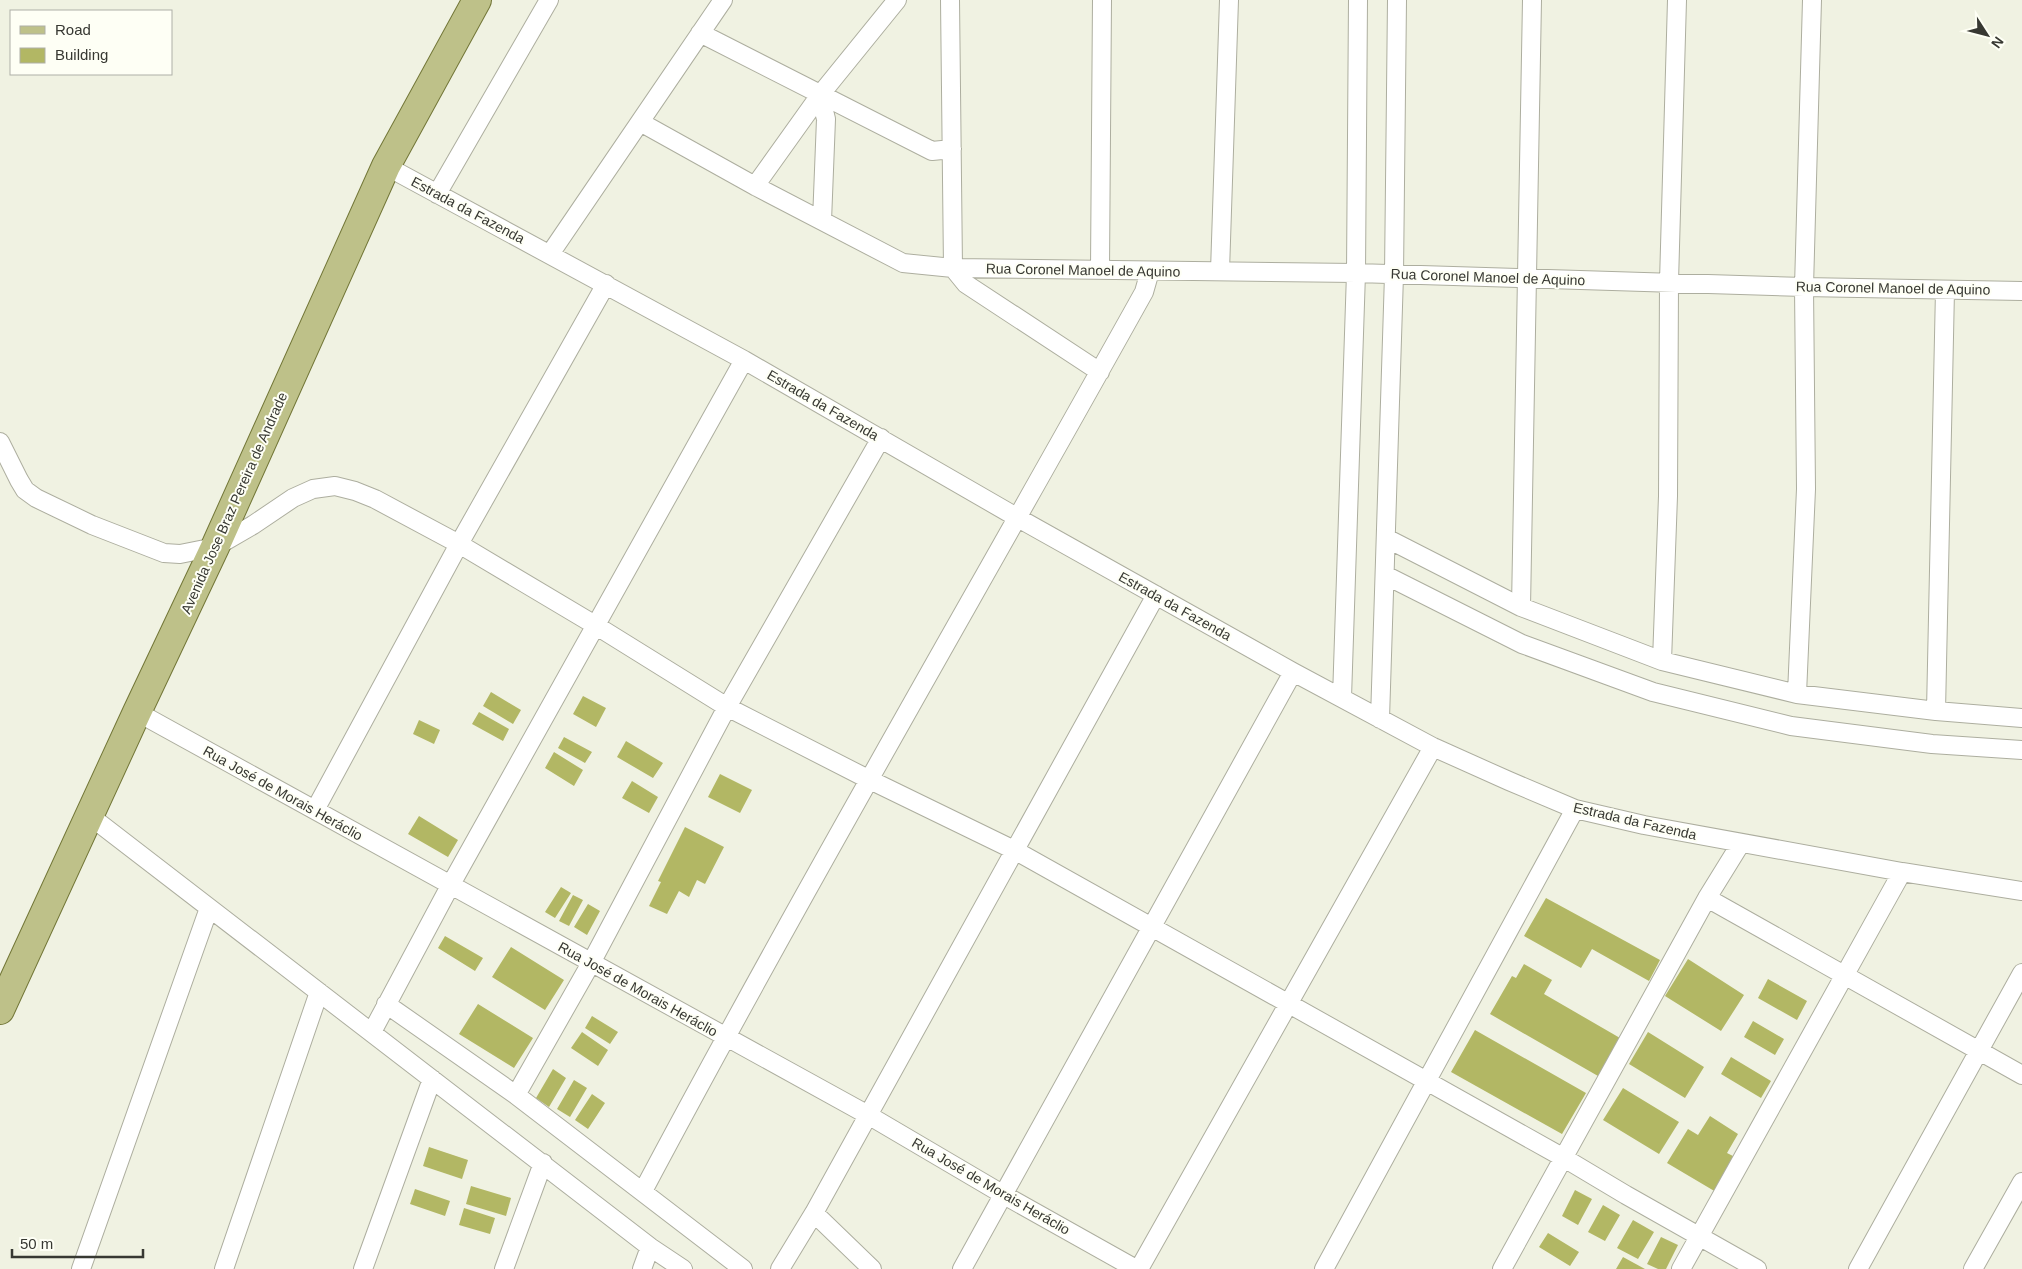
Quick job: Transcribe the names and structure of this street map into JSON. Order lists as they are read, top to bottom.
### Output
{
  "streets": {
    "main road": ["Avenida Jose Braz Pereira de Andrade"],
    "street": ["Estrada da Fazenda", "Rua Coronel Manoel de Aquino", "Rua José de Morais Heráclio"]
  },
  "crossings": [
    ["Estrada da Fazenda", "Avenida Jose Braz Pereira de Andrade"],
    ["Avenida Jose Braz Pereira de Andrade", "Rua José de Morais Heráclio"]
  ],
  "legend": ["Road", "Building"],
  "scale_bar": "50 m",
  "north": "bottom right"
}
